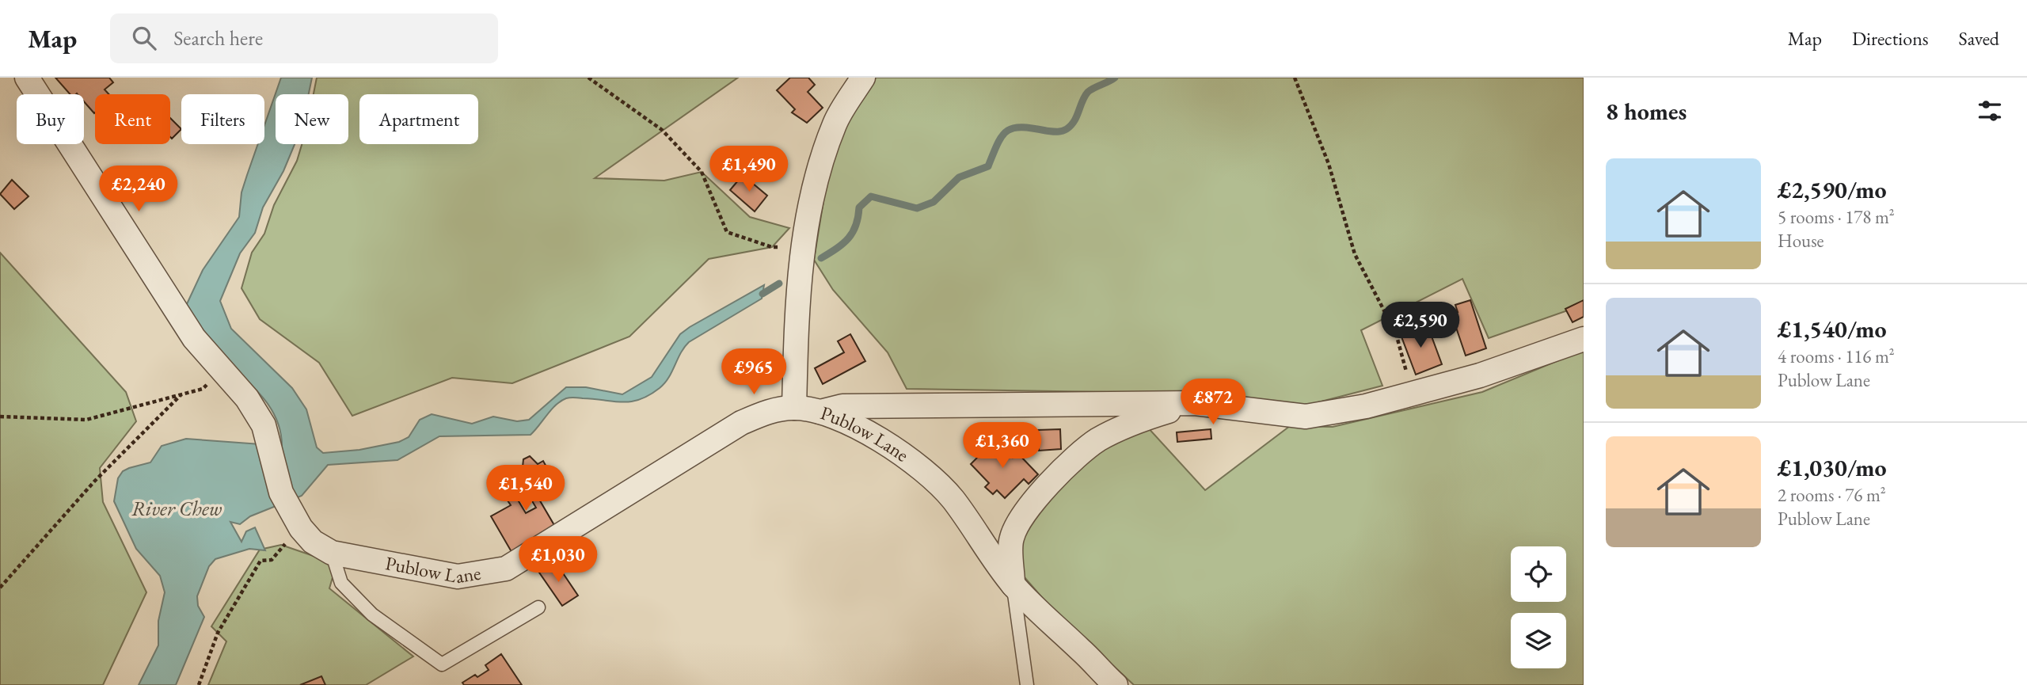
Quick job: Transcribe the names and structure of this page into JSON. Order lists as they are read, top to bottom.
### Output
{
  "streets": {
    "street": ["Publow Lane"]
  },
  "water": ["River Chew"],
  "page": {
    "header": "Map",
    "search": "Search here",
    "nav": ["Map", "Directions", "Saved"],
    "heading": "8 homes",
    "chip": [
      "Buy",
      "Rent",
      "Filters",
      "New",
      "Apartment"
    ],
    "list": [
      {
        "name": "£2,590/mo",
        "note": "5 rooms · 178 m² · House"
      },
      {
        "name": "£1,540/mo",
        "note": "4 rooms · 116 m² · Publow Lane"
      },
      {
        "name": "£1,030/mo",
        "note": "2 rooms · 76 m² · Publow Lane"
      }
    ],
    "price": [
      "£1,490",
      "£2,240",
      "£2,590",
      "£965",
      "£872",
      "£1,360",
      "£1,540",
      "£1,030"
    ]
  }
}
